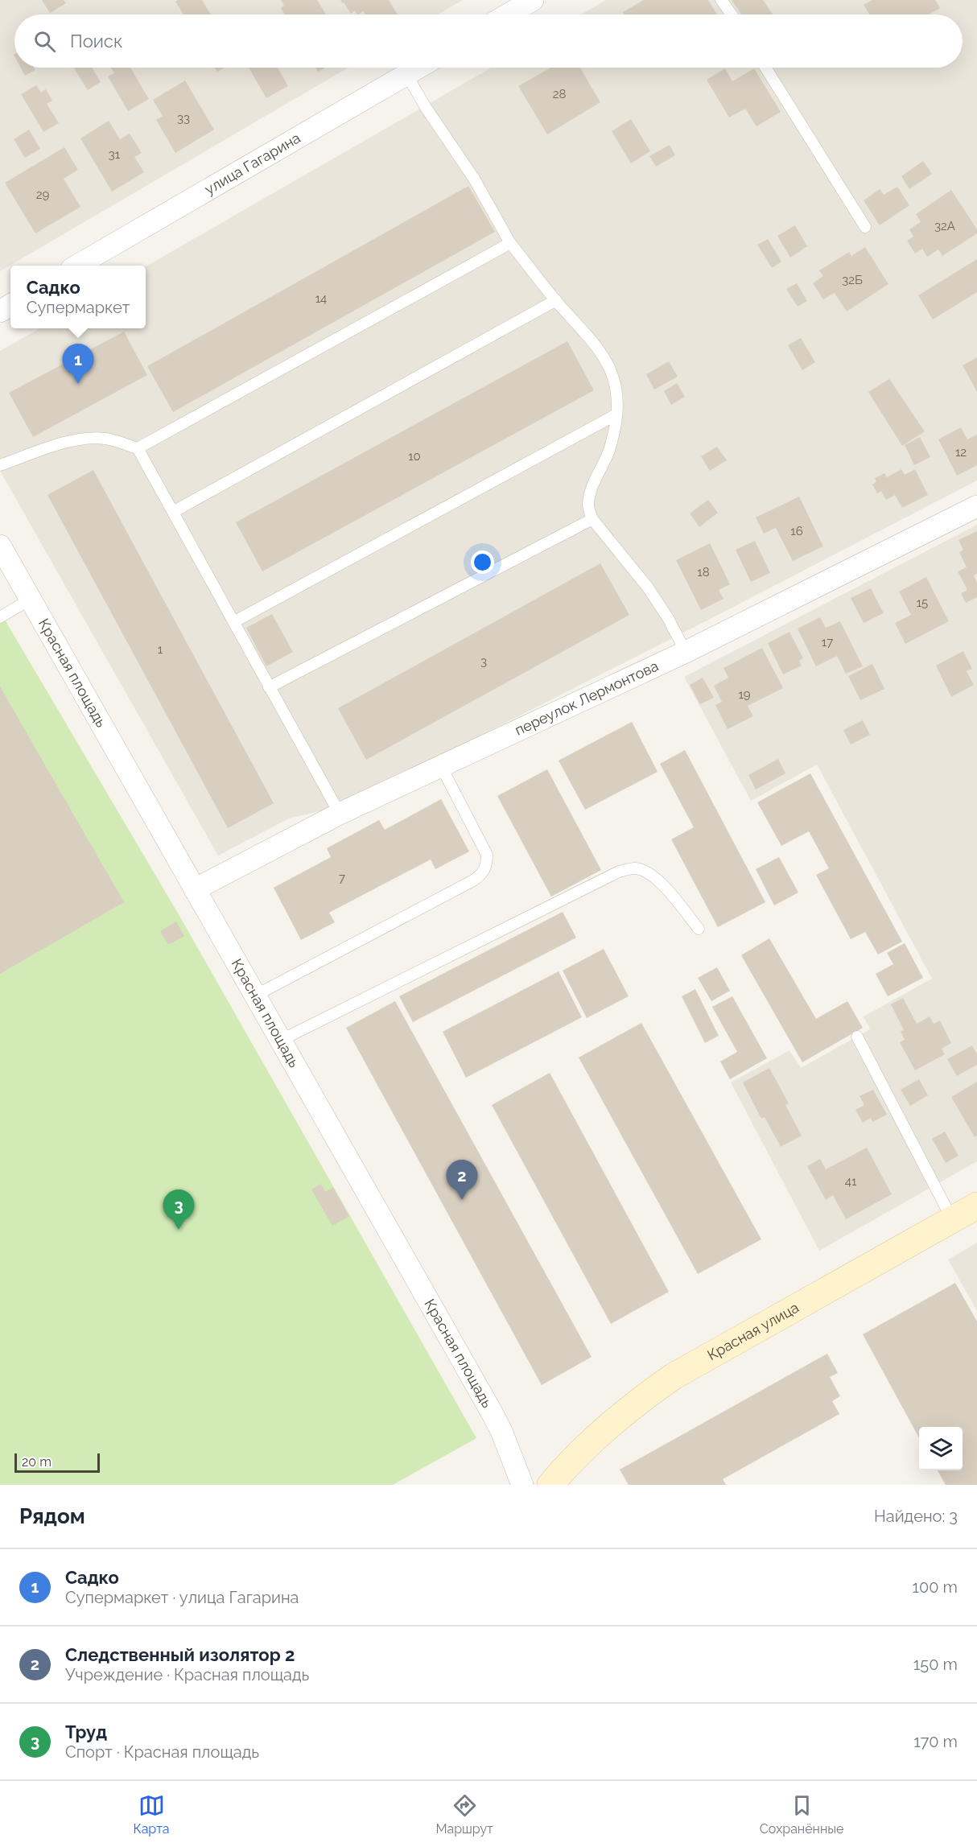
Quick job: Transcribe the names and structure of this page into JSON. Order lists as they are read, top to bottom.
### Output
{
  "streets": {
    "main road": ["Красная улица"],
    "street": ["улица Гагарина", "Красная площадь", "переулок Лермонтова"]
  },
  "crossings": [
    ["Красная площадь", "переулок Лермонтова"]
  ],
  "house_numbers": [
    "28",
    "33",
    "31",
    "29",
    "32А",
    "32Б",
    "14",
    "12",
    "10",
    "16",
    "18",
    "15",
    "17",
    "1",
    "3",
    "19",
    "7",
    "41"
  ],
  "scale_bar": "20 m",
  "page": {
    "search": "Поиск",
    "popup": ["Садко", "Супермаркет"],
    "pins": ["1", "2", "3"],
    "scale": "20 m",
    "heading": ["Рядом", "Найдено: 3"],
    "list": [
      {
        "mark": "1",
        "name": "Садко",
        "note": "Супермаркет · улица Гагарина",
        "value": "100 m"
      },
      {
        "mark": "2",
        "name": "Следственный изолятор 2",
        "note": "Учреждение · Красная площадь",
        "value": "150 m"
      },
      {
        "mark": "3",
        "name": "Труд",
        "note": "Спорт · Красная площадь",
        "value": "170 m"
      }
    ],
    "nav": ["Карта", "Маршрут", "Сохранённые"]
  }
}
